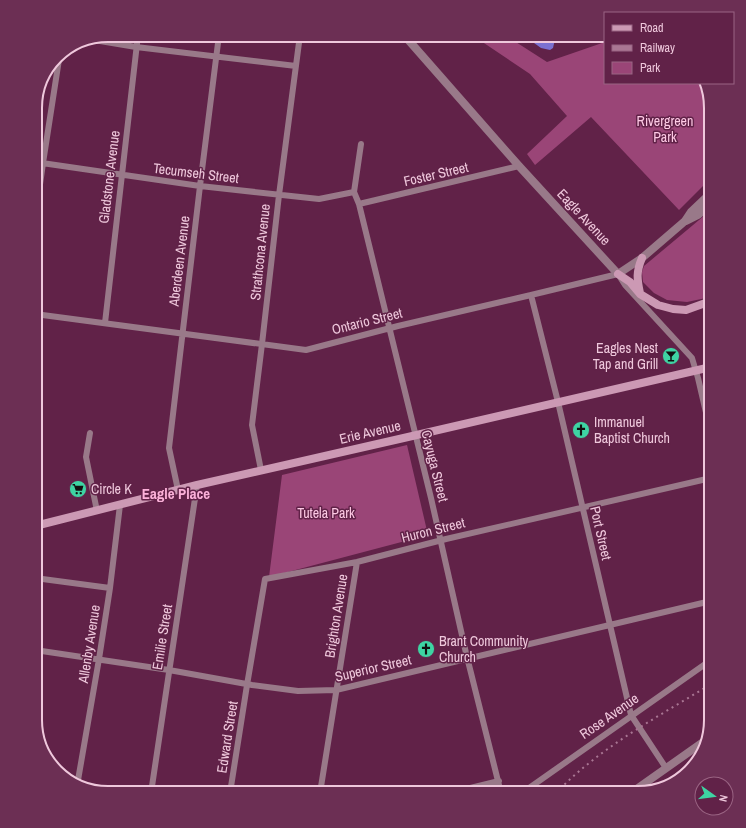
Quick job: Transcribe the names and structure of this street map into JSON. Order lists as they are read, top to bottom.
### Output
{
  "streets": {
    "main road": ["Erie Avenue"],
    "street": [
      "Tecumseh Street",
      "Foster Street",
      "Gladstone Avenue",
      "Eagle Avenue",
      "Strathcona Avenue",
      "Aberdeen Avenue",
      "Ontario Street",
      "Cayuga Street",
      "Huron Street",
      "Port Street",
      "Brighton Avenue",
      "Emilie Street",
      "Allenby Avenue",
      "Superior Street",
      "Rose Avenue",
      "Edward Street"
    ]
  },
  "crossings": [
    ["Tecumseh Street", "Gladstone Avenue"],
    ["Tecumseh Street", "Strathcona Avenue"],
    ["Tecumseh Street", "Aberdeen Avenue"],
    ["Tecumseh Street", "Cayuga Street"],
    ["Foster Street", "Eagle Avenue"],
    ["Foster Street", "Cayuga Street"],
    ["Gladstone Avenue", "Ontario Street"],
    ["Eagle Avenue", "Ontario Street"],
    ["Eagle Avenue", "Erie Avenue"],
    ["Strathcona Avenue", "Ontario Street"],
    ["Strathcona Avenue", "Erie Avenue"],
    ["Aberdeen Avenue", "Ontario Street"],
    ["Aberdeen Avenue", "Erie Avenue"],
    ["Ontario Street", "Cayuga Street"],
    ["Ontario Street", "Port Street"],
    ["Erie Avenue", "Cayuga Street"],
    ["Erie Avenue", "Port Street"],
    ["Erie Avenue", "Emilie Street"],
    ["Erie Avenue", "Allenby Avenue"],
    ["Cayuga Street", "Huron Street"],
    ["Cayuga Street", "Superior Street"],
    ["Huron Street", "Port Street"],
    ["Huron Street", "Brighton Avenue"],
    ["Huron Street", "Superior Street"],
    ["Huron Street", "Edward Street"],
    ["Port Street", "Superior Street"],
    ["Port Street", "Rose Avenue"],
    ["Brighton Avenue", "Superior Street"],
    ["Emilie Street", "Superior Street"],
    ["Allenby Avenue", "Superior Street"],
    ["Superior Street", "Edward Street"]
  ],
  "districts": ["Eagle Place"],
  "parks": ["Rivergreen Park", "Tutela Park"],
  "places": {
    "bar": ["Eagles Nest Tap and Grill"],
    "church": ["Immanuel Baptist Church", "Brant Community Church"],
    "supermarket": ["Circle K"]
  },
  "legend": ["Road", "Railway", "Park"],
  "north": "right"
}
